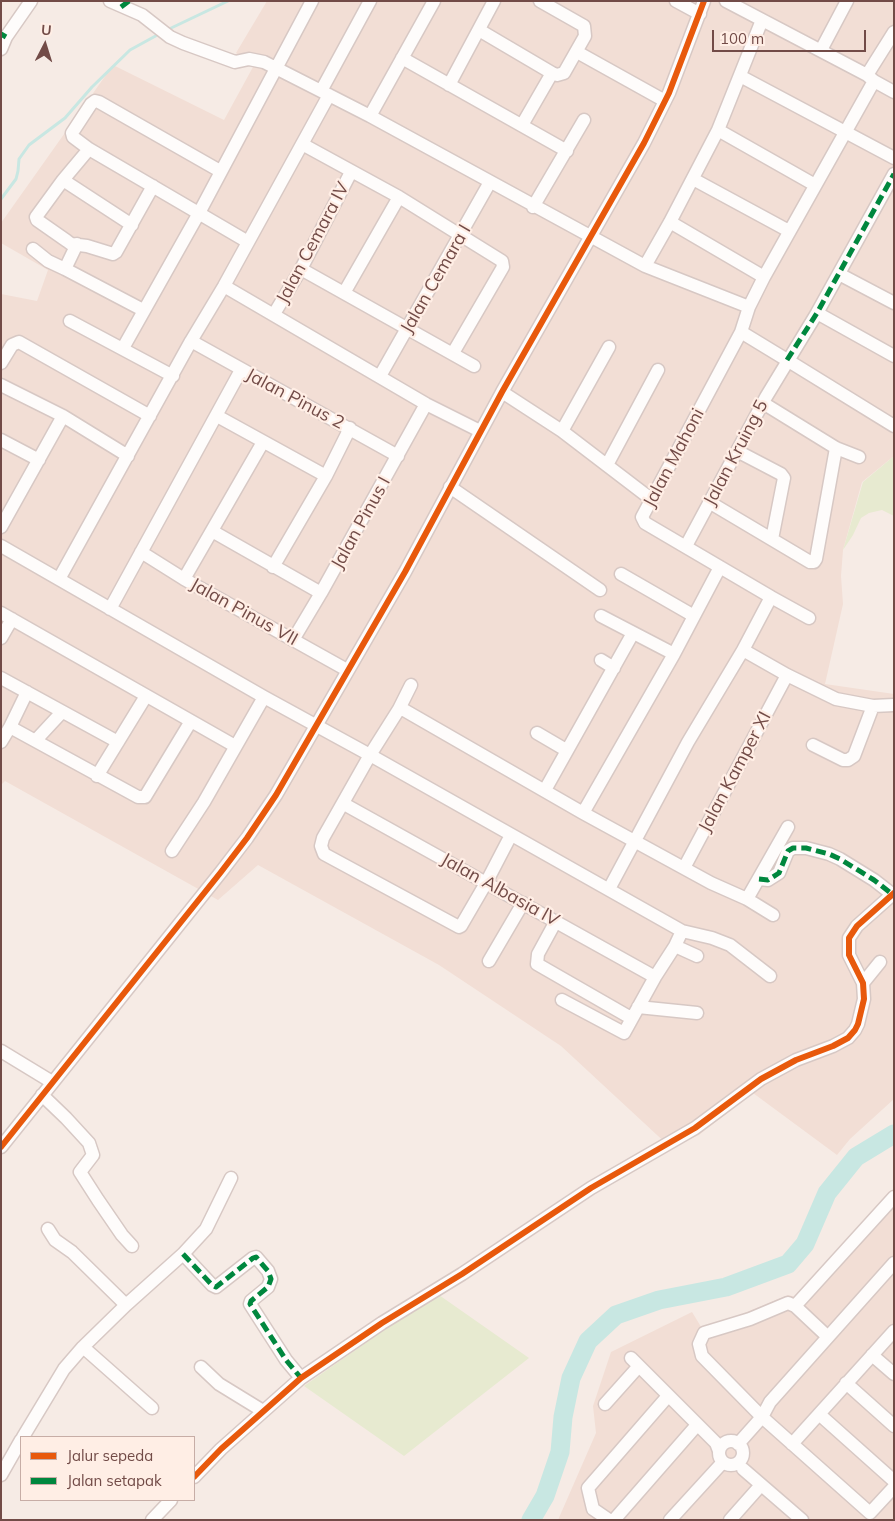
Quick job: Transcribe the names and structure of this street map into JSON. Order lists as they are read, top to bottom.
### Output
{
  "streets": {
    "street": [
      "Jalan Cemara IV",
      "Jalan Cemara I",
      "Jalan Pinus 2",
      "Jalan Kruing 5",
      "Jalan Mahoni",
      "Jalan Pinus I",
      "Jalan Pinus VII",
      "Jalan Kamper XI",
      "Jalan Albasia lV"
    ]
  },
  "crossings": [
    ["Jalan Pinus 2", "Jalan Pinus I"],
    ["Jalan Kruing 5", "Jalan Mahoni"],
    ["Jalan Pinus I", "Jalan Pinus VII"]
  ],
  "legend": ["Jalur sepeda", "Jalan setapak"],
  "scale_bar": "100 m",
  "north": "top"
}
